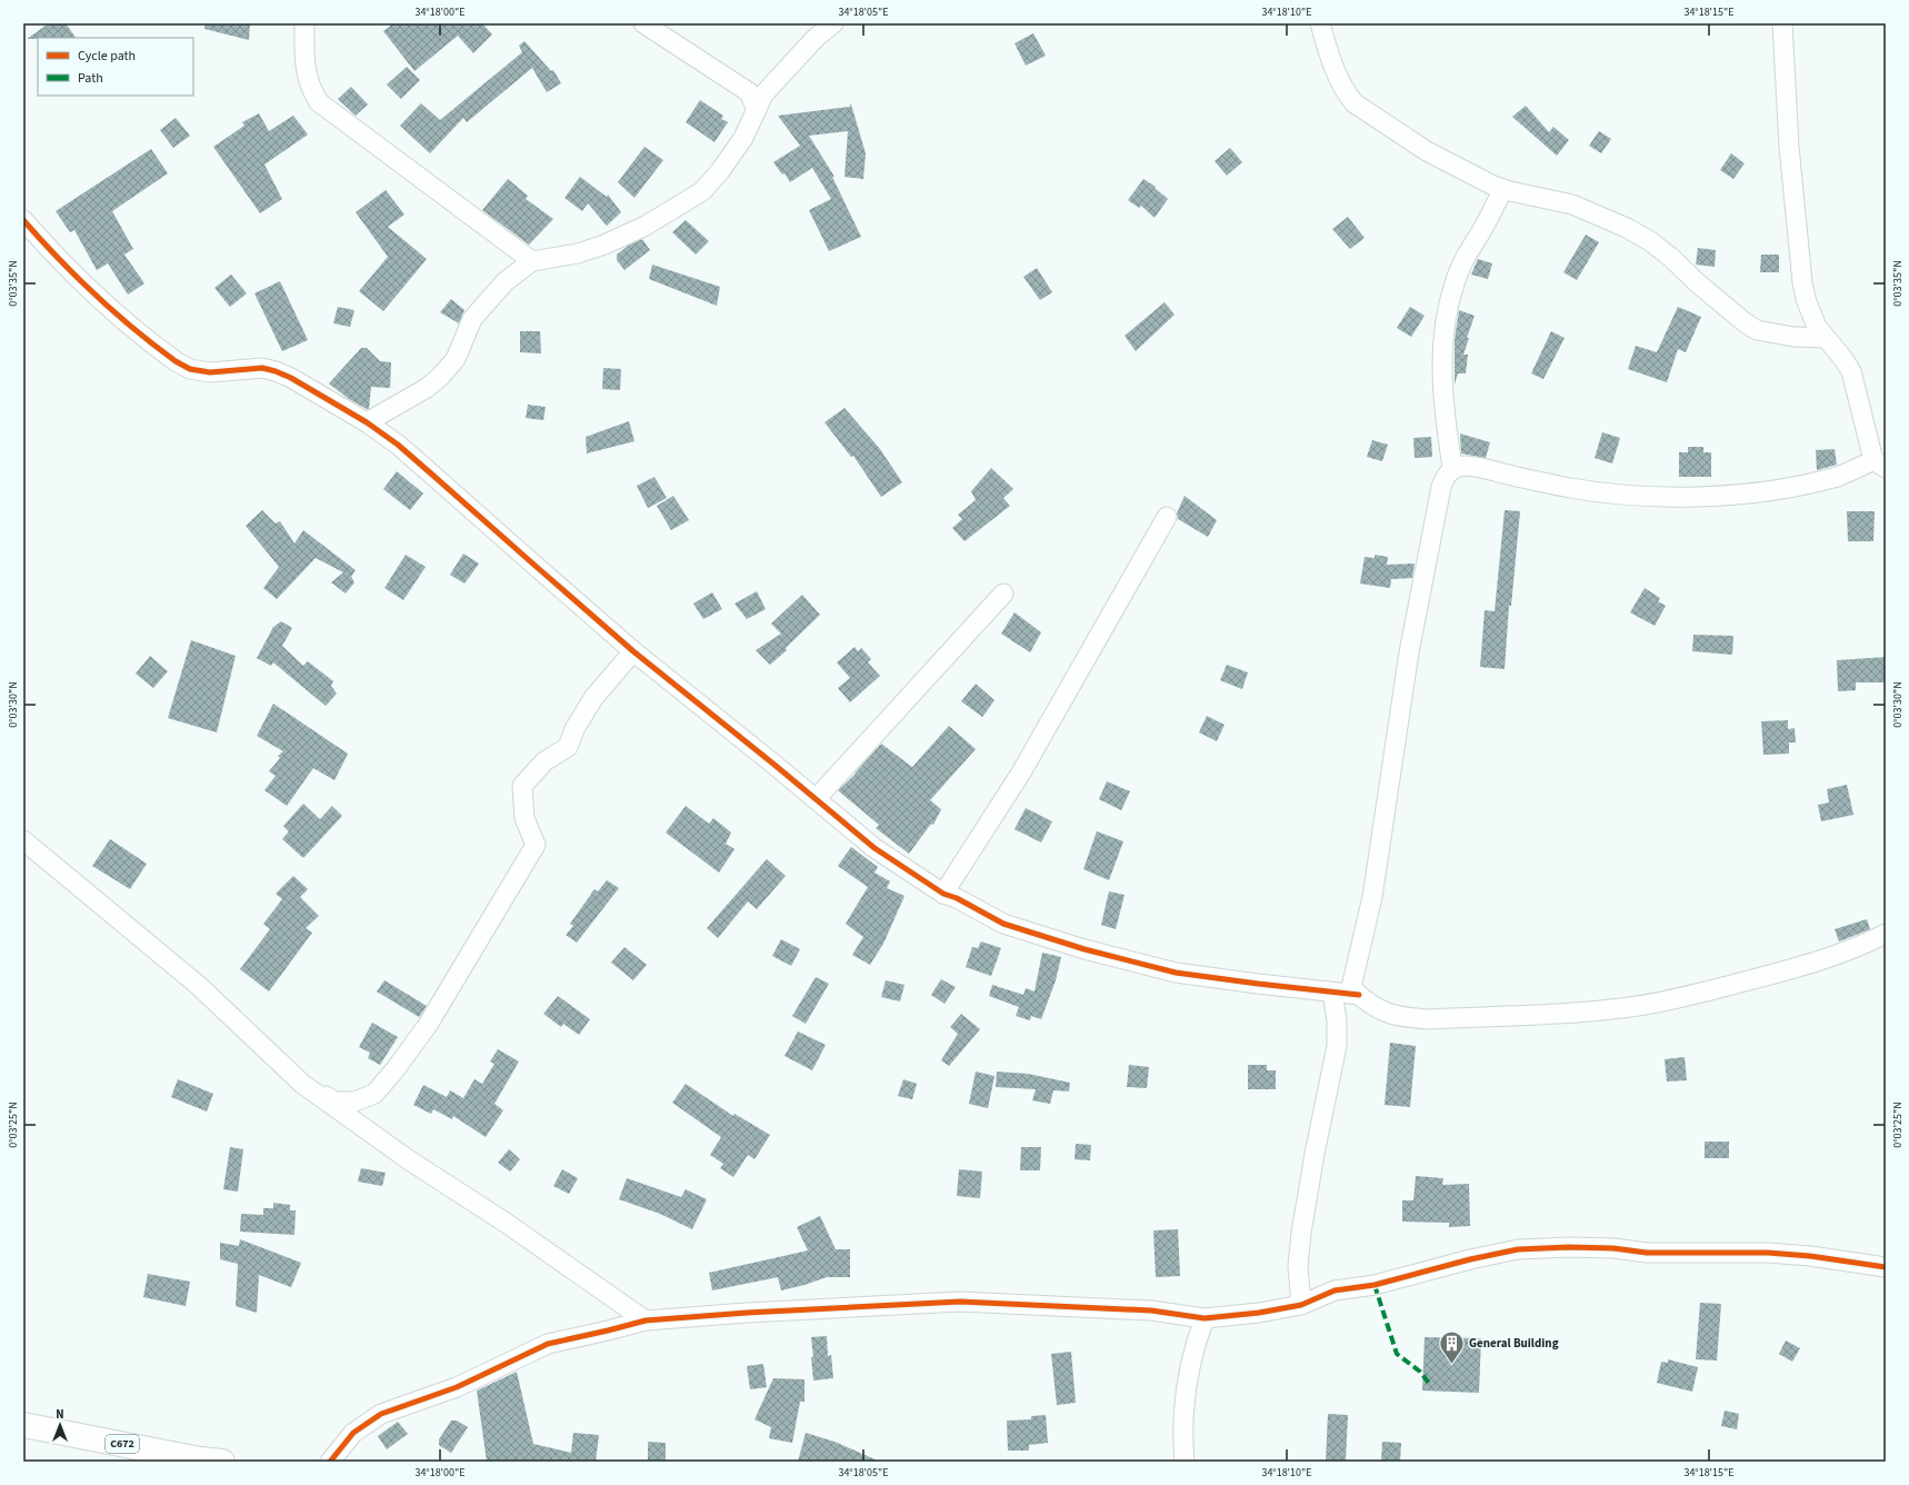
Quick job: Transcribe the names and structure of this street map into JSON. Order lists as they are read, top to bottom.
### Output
{
  "streets": {
    "main road": ["C672"]
  },
  "places": {
    "building": ["General Building"]
  },
  "legend": ["Cycle path", "Path"],
  "north": "top",
  "coordinates": [
    "34°18'00\"E",
    "34°18'05\"E",
    "34°18'10\"E",
    "34°18'15\"E",
    "0°03'35\"N",
    "0°03'30\"N",
    "0°03'25\"N"
  ]
}
